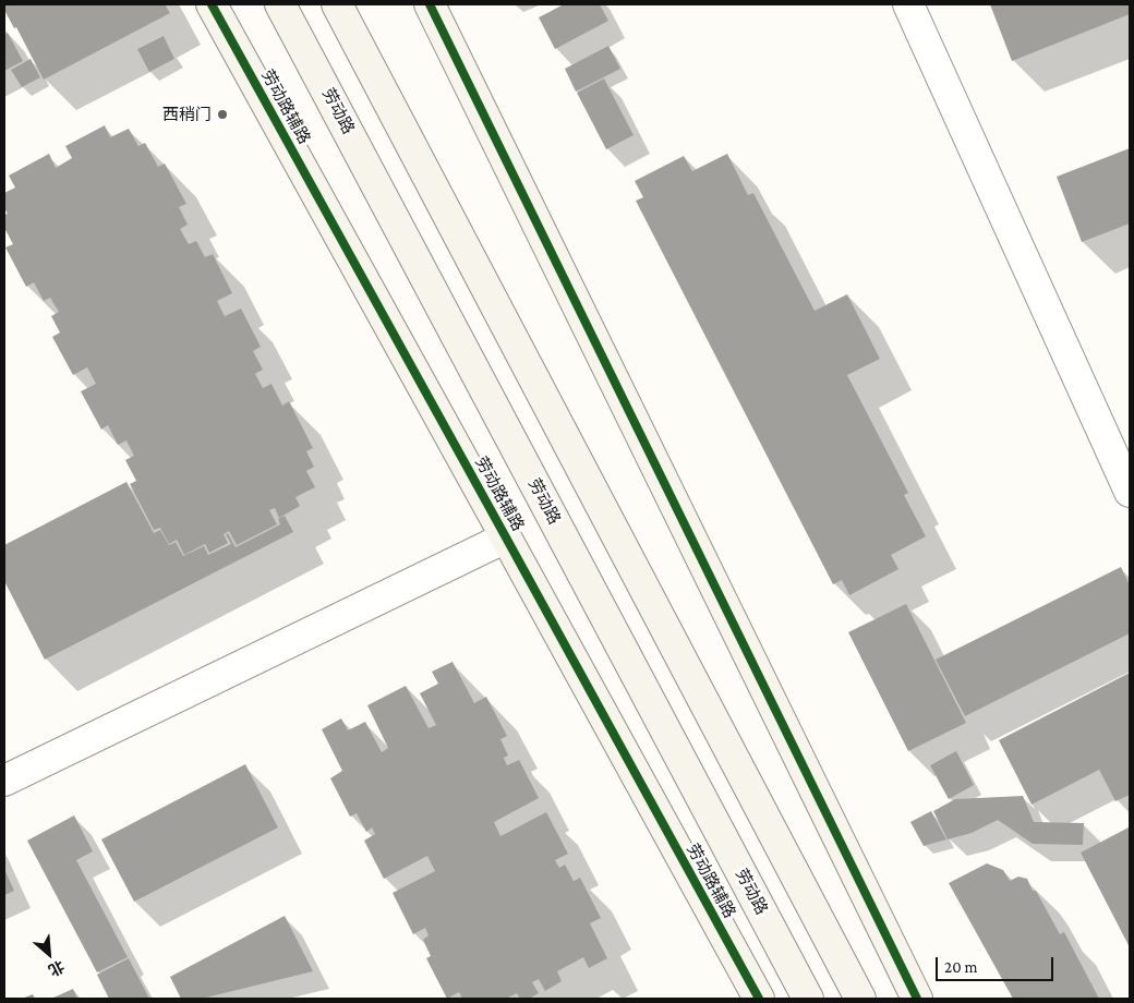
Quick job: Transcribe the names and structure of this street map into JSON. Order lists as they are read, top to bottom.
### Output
{
  "streets": {
    "street": ["劳动路辅路", "劳动路"]
  },
  "places": ["西稍门"],
  "scale_bar": "20 m",
  "north": "bottom right"
}
